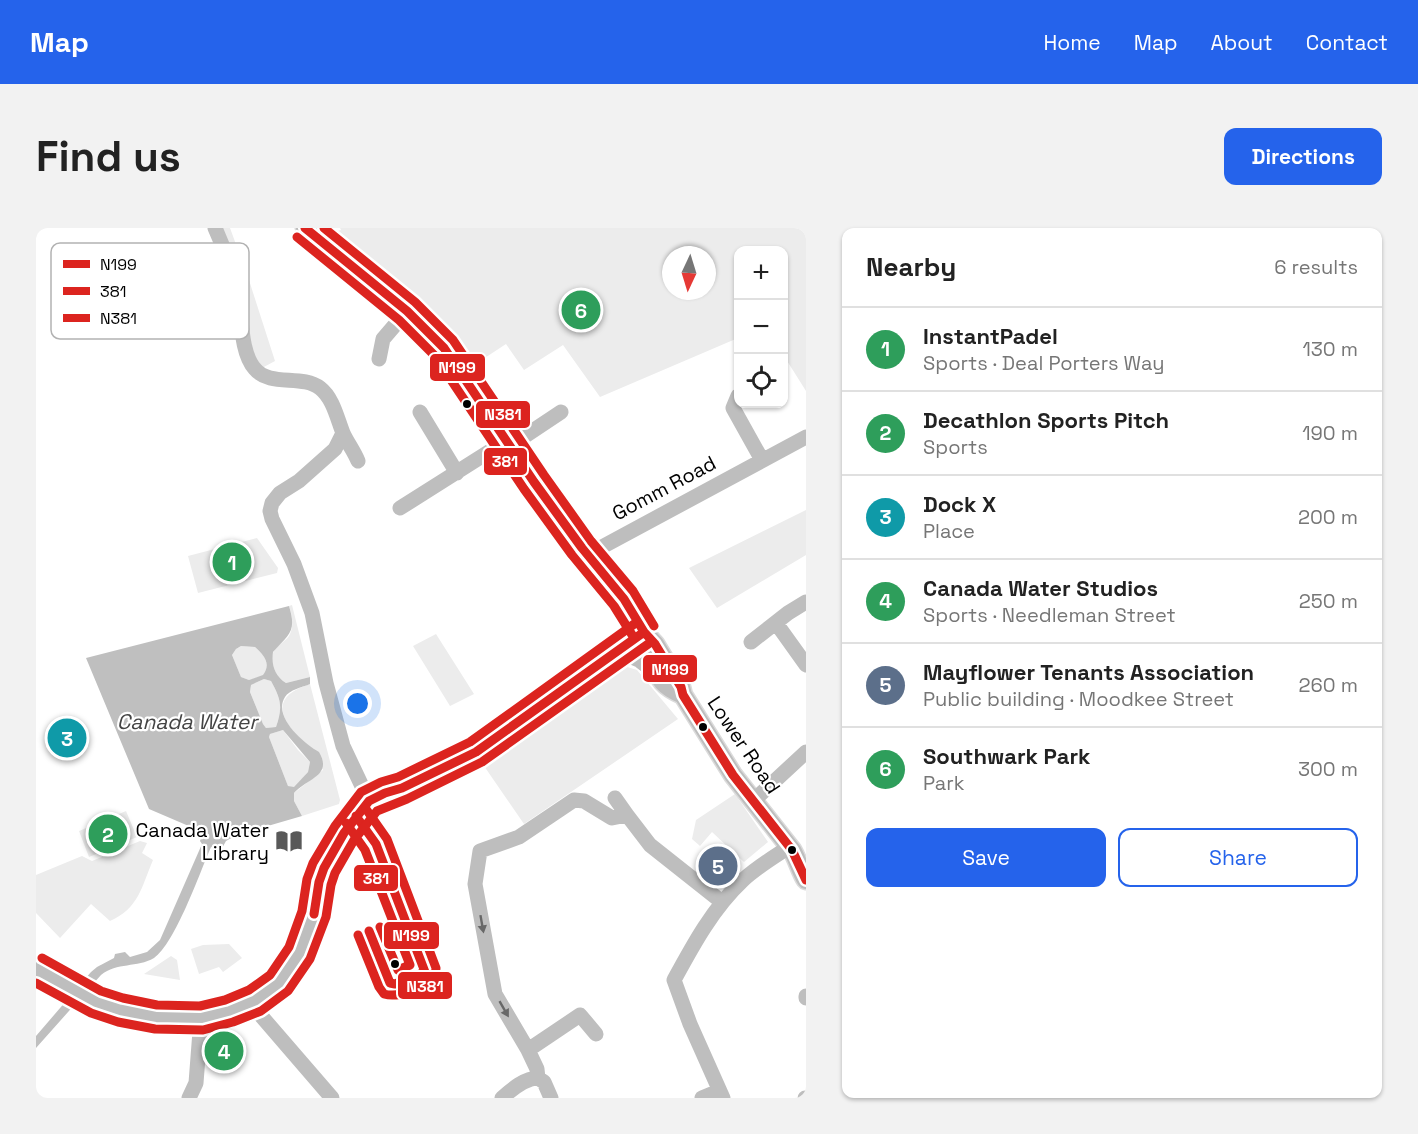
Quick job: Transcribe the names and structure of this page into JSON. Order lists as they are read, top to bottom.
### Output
{
  "streets": {
    "main road": ["Lower Road"],
    "street": ["Gomm Road"]
  },
  "water": ["Canada Water"],
  "places": {
    "library": ["Canada Water Library"]
  },
  "lines": ["transit line N199", "transit line N381", "transit line 381"],
  "legend": ["N199", "381", "N381"],
  "north": "bottom",
  "page": {
    "header": "Map",
    "nav": [
      "Home",
      "Map",
      "About",
      "Contact"
    ],
    "buttons": [
      "Directions",
      ["Save", "Share"]
    ],
    "title": "Find us",
    "heading": ["Nearby", "6 results"],
    "map_buttons": ["+", "−"],
    "pins": [
      "6",
      "1",
      "3",
      "2",
      "5",
      "4"
    ],
    "list": [
      {
        "mark": "1",
        "name": "InstantPadel",
        "note": "Sports · Deal Porters Way",
        "value": "130 m"
      },
      {
        "mark": "2",
        "name": "Decathlon Sports Pitch",
        "note": "Sports",
        "value": "190 m"
      },
      {
        "mark": "3",
        "name": "Dock X",
        "note": "Place",
        "value": "200 m"
      },
      {
        "mark": "4",
        "name": "Canada Water Studios",
        "note": "Sports · Needleman Street",
        "value": "250 m"
      },
      {
        "mark": "5",
        "name": "Mayflower Tenants Association",
        "note": "Public building · Moodkee Street",
        "value": "260 m"
      },
      {
        "mark": "6",
        "name": "Southwark Park",
        "note": "Park",
        "value": "300 m"
      }
    ]
  }
}
